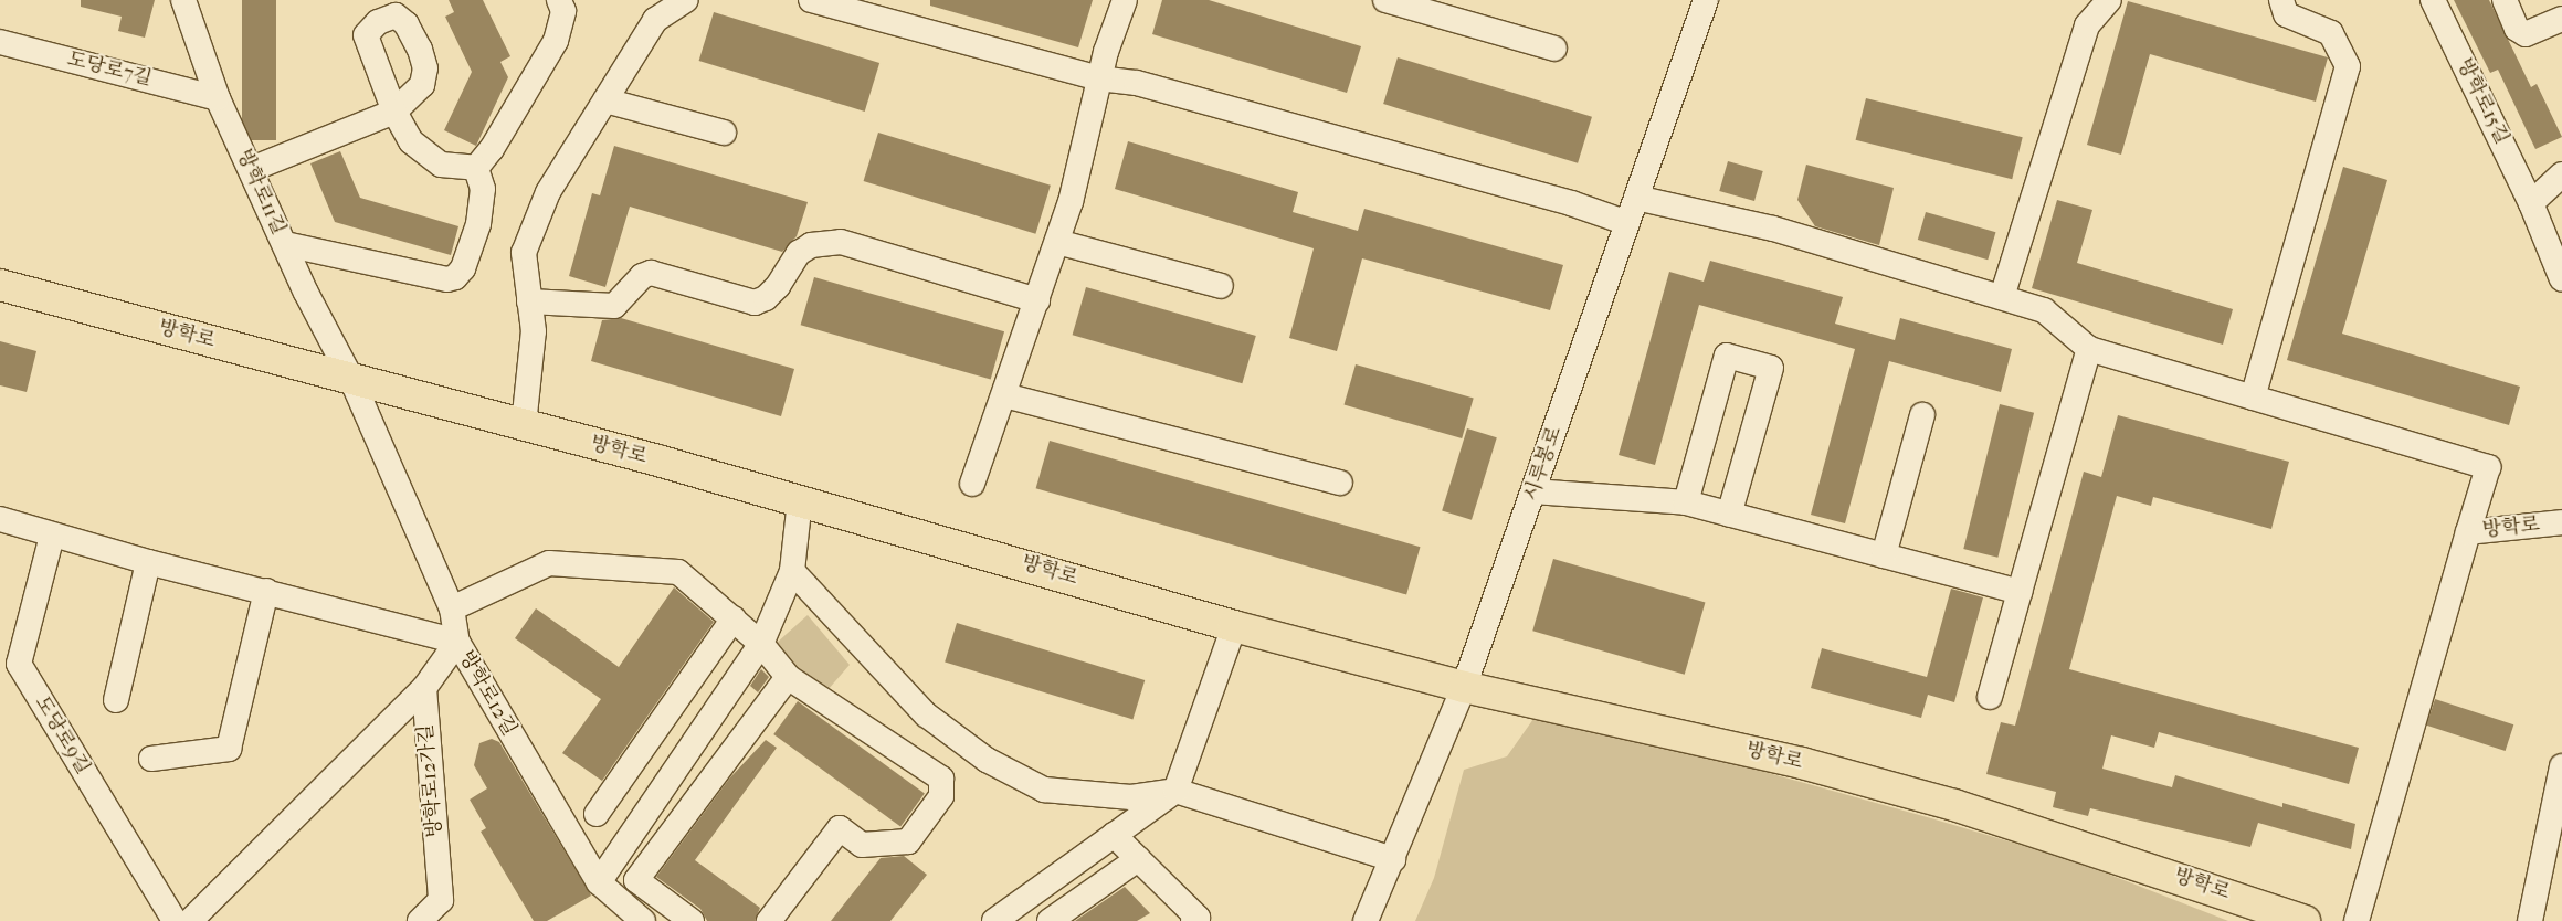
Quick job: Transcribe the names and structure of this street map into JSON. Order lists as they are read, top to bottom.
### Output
{
  "streets": {
    "main road": ["방학로"],
    "street": [
      "도당로7길",
      "방학로15길",
      "방학로11길",
      "시루봉로",
      "방학로12길",
      "도당로9길",
      "방학로12가길"
    ]
  },
  "crossings": [
    ["도당로7길", "방학로11길"],
    ["방학로11길", "방학로"],
    ["방학로11길", "방학로12길"],
    ["방학로", "시루봉로"],
    ["방학로", "방학로12길"]
  ]
}
